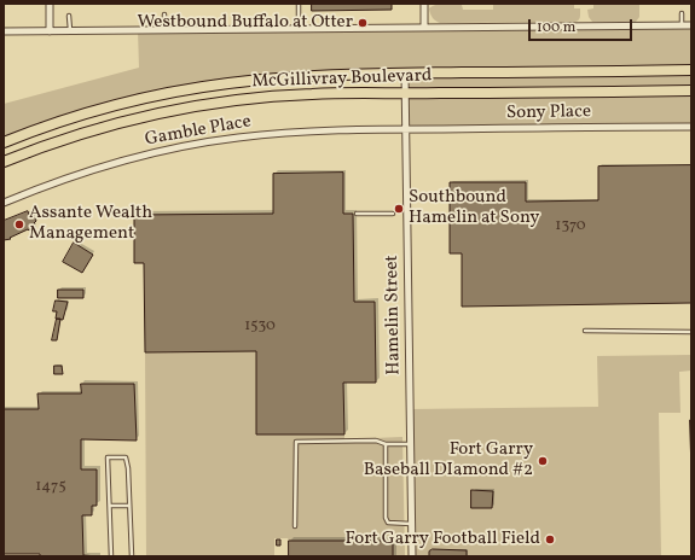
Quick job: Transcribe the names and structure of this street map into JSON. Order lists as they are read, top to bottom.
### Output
{
  "streets": {
    "main road": ["McGillivray Boulevard"],
    "street": ["Sony Place", "Gamble Place", "Hamelin Street"]
  },
  "crossings": [
    ["McGillivray Boulevard", "Hamelin Street"],
    ["Sony Place", "Gamble Place"],
    ["Sony Place", "Hamelin Street"],
    ["Gamble Place", "Hamelin Street"]
  ],
  "places": [
    "Westbound Buffalo at Otter",
    "Southbound Hamelin at Sony",
    "Assante Wealth Management",
    "Fort Garry Baseball DIamond #2",
    "Fort Garry Football Field"
  ],
  "house_numbers": ["1370", "1530", "1475"],
  "scale_bar": "100 m"
}
